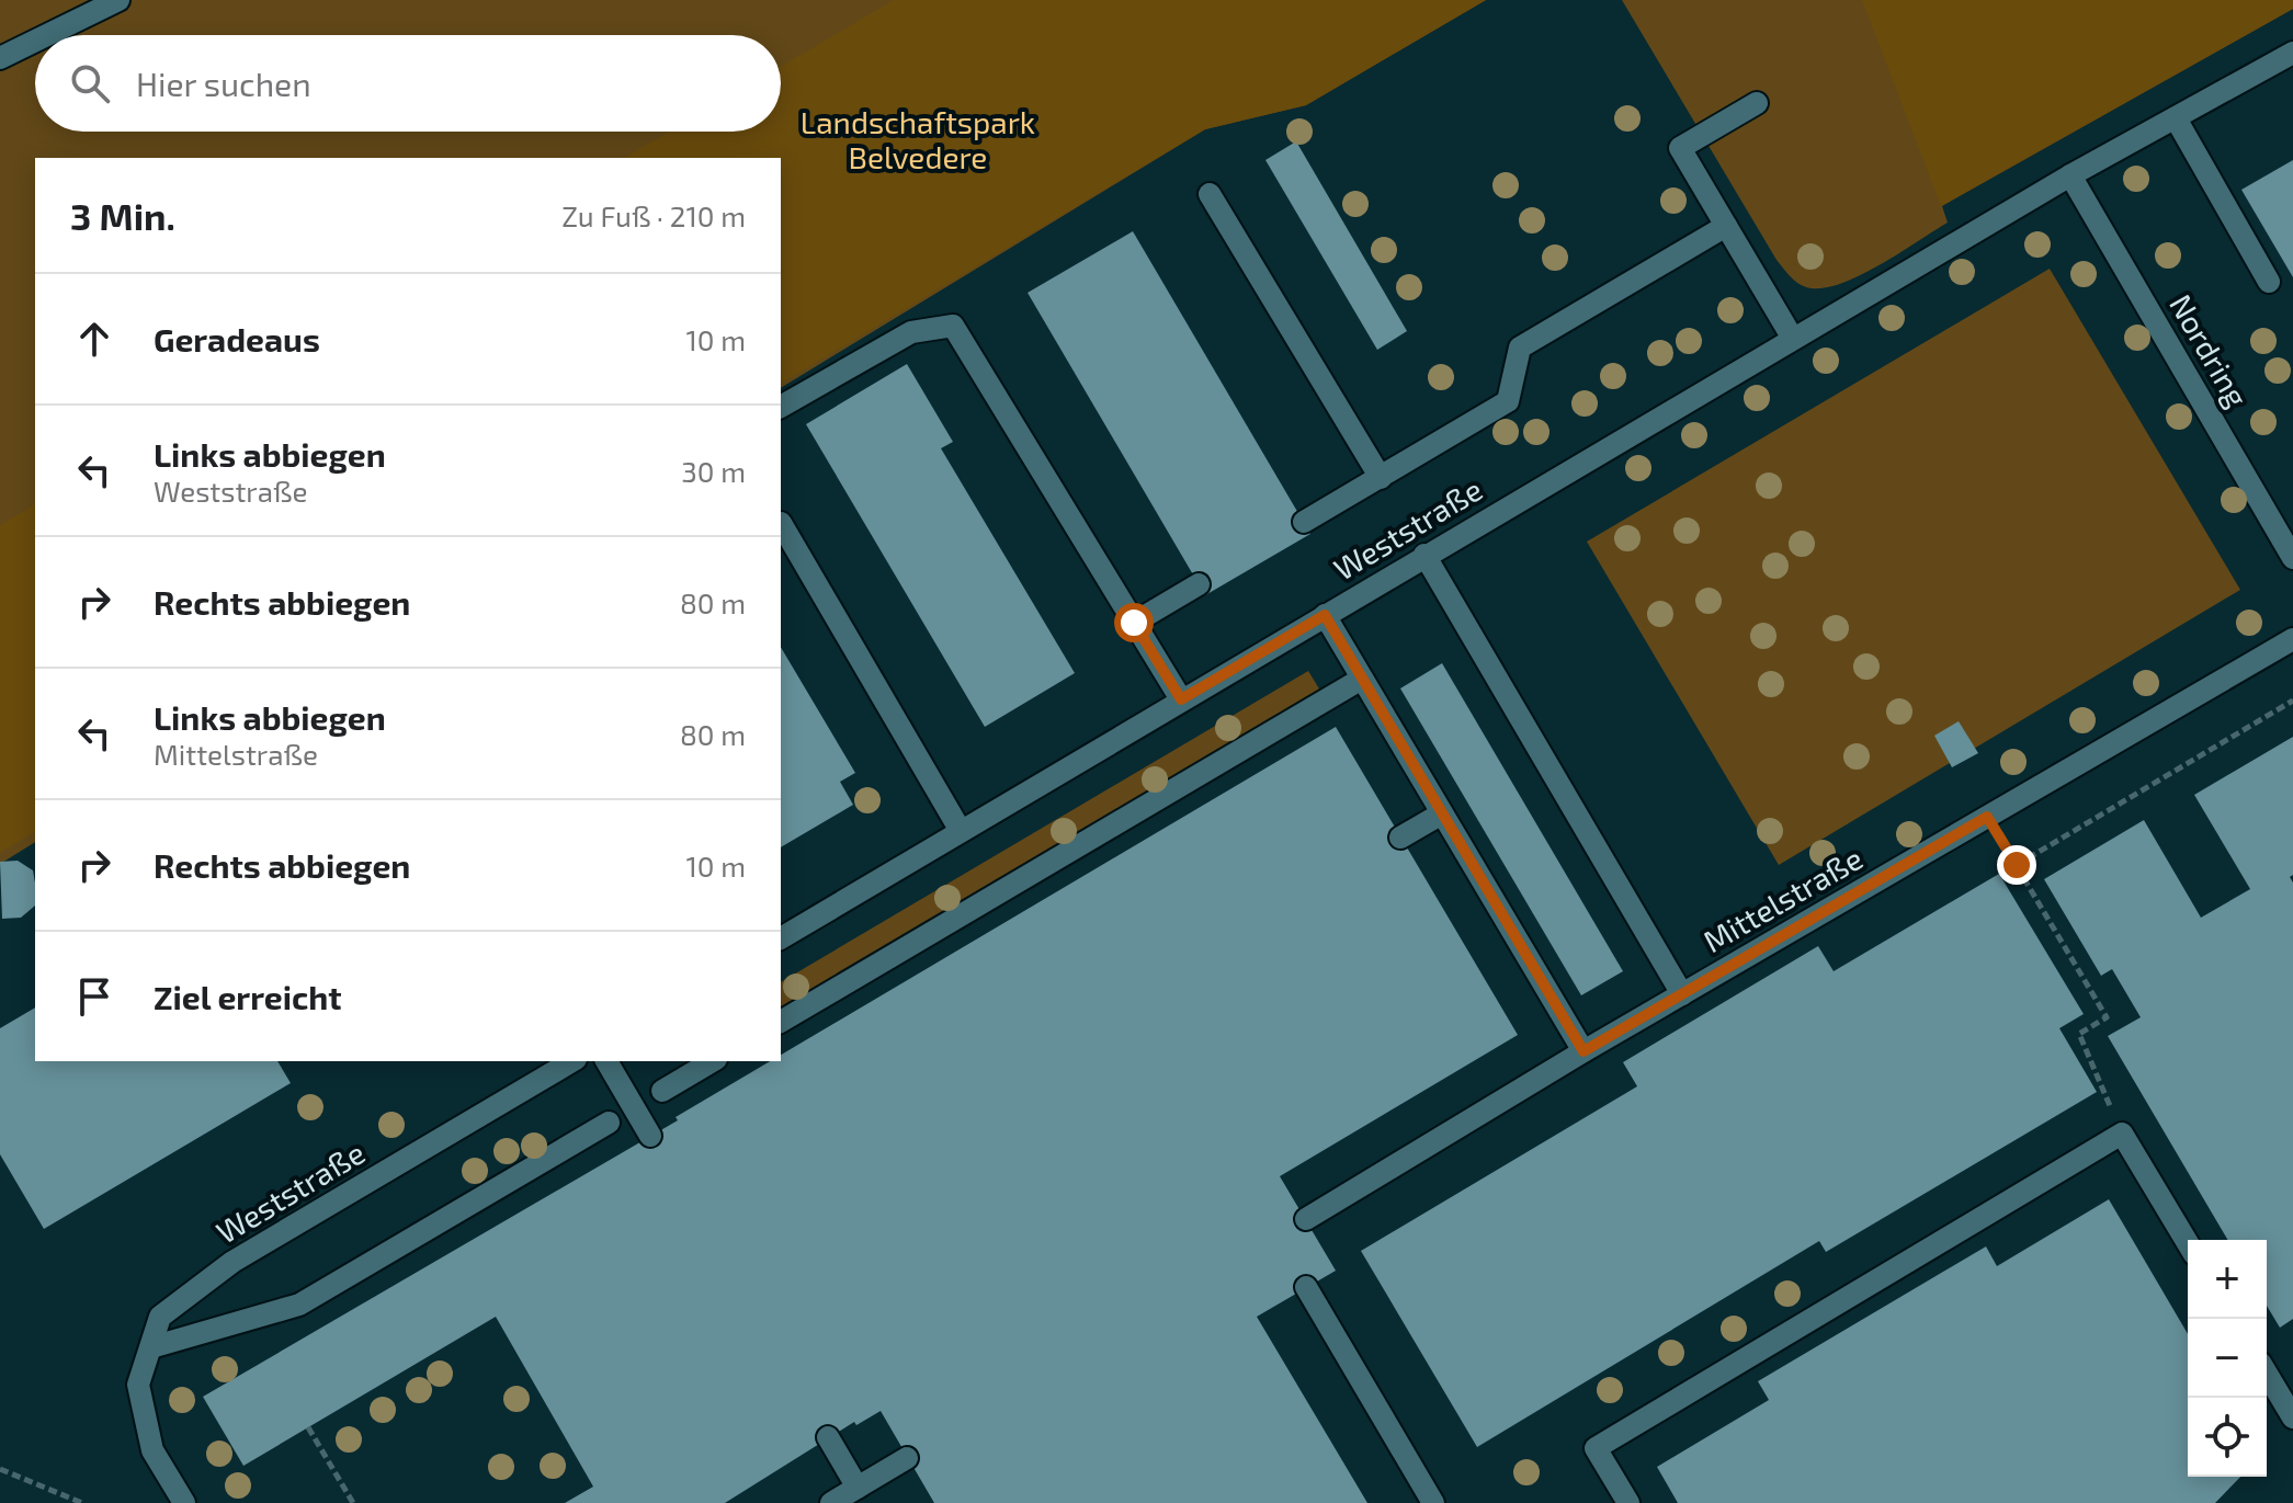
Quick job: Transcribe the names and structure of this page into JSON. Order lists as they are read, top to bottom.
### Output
{
  "streets": {
    "street": ["Nordring", "Weststraße", "Mittelstraße"]
  },
  "crossings": [
    ["Nordring", "Weststraße"]
  ],
  "parks": ["Landschaftspark Belvedere"],
  "page": {
    "search": "Hier suchen",
    "heading": ["3 Min.", "Zu Fuß · 210 m"],
    "list": [
      ["Geradeaus", "10 m"],
      ["Links abbiegen", "Weststraße", "30 m"],
      ["Rechts abbiegen", "80 m"],
      ["Links abbiegen", "Mittelstraße", "80 m"],
      ["Rechts abbiegen", "10 m"],
      "Ziel erreicht"
    ],
    "map_buttons": ["+", "−"]
  }
}
